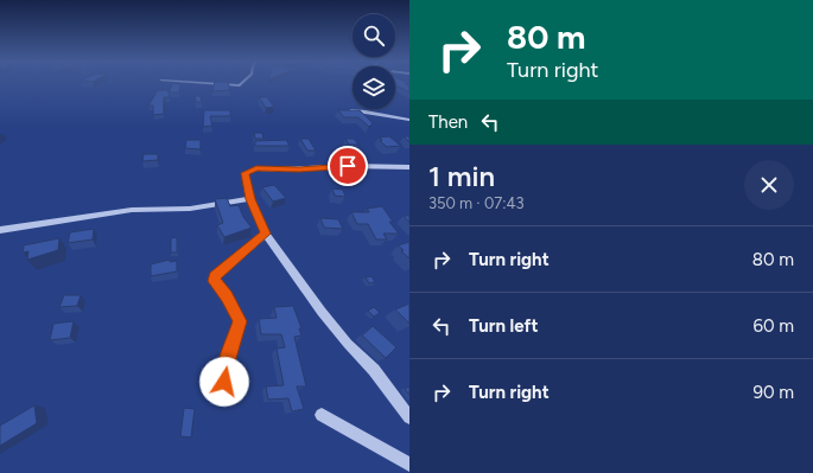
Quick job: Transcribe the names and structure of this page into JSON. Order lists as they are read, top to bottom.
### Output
{
  "page": {
    "turn": ["80 m", "Turn right"],
    "then": "Then",
    "heading": ["1 min", "350 m · 07:43"],
    "list": [
      {
        "name": "Turn right",
        "value": "80 m"
      },
      {
        "name": "Turn left",
        "value": "60 m"
      },
      {
        "name": "Turn right",
        "value": "90 m"
      }
    ]
  }
}
